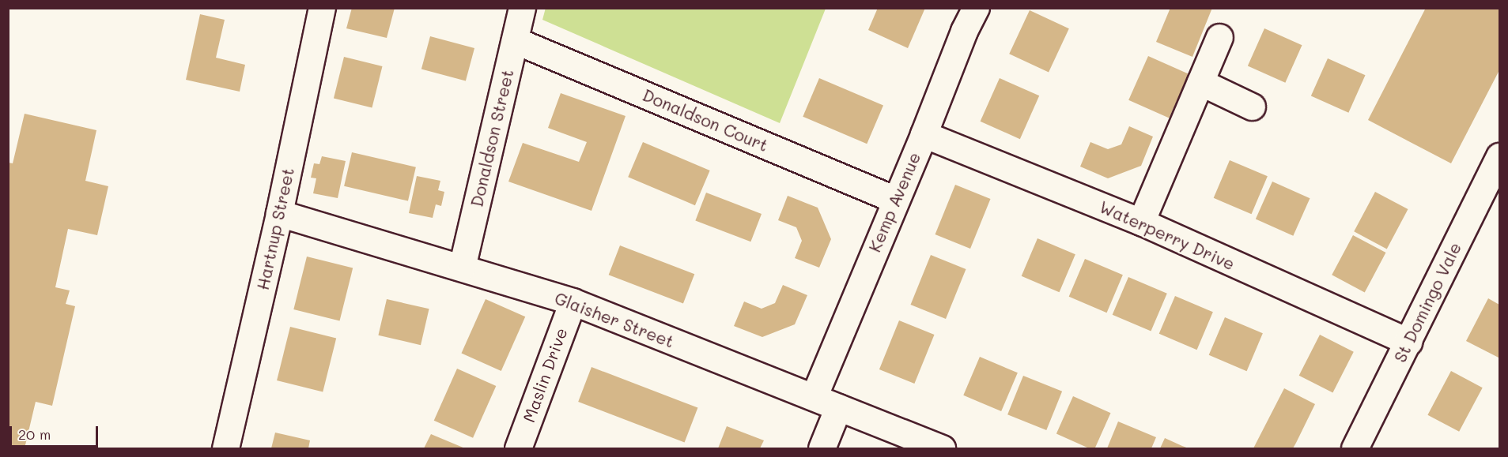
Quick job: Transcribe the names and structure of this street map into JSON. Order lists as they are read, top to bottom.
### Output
{
  "streets": {
    "street": [
      "Donaldson Court",
      "Donaldson Street",
      "Kemp Avenue",
      "Hartnup Street",
      "Waterperry Drive",
      "St Domingo Vale",
      "Glaisher Street",
      "Maslin Drive"
    ]
  },
  "crossings": [
    ["Donaldson Court", "Donaldson Street"],
    ["Donaldson Court", "Kemp Avenue"],
    ["Donaldson Street", "Glaisher Street"],
    ["Kemp Avenue", "Waterperry Drive"],
    ["Kemp Avenue", "Glaisher Street"],
    ["Hartnup Street", "Glaisher Street"],
    ["Waterperry Drive", "St Domingo Vale"],
    ["Glaisher Street", "Maslin Drive"]
  ],
  "scale_bar": "20 m"
}
